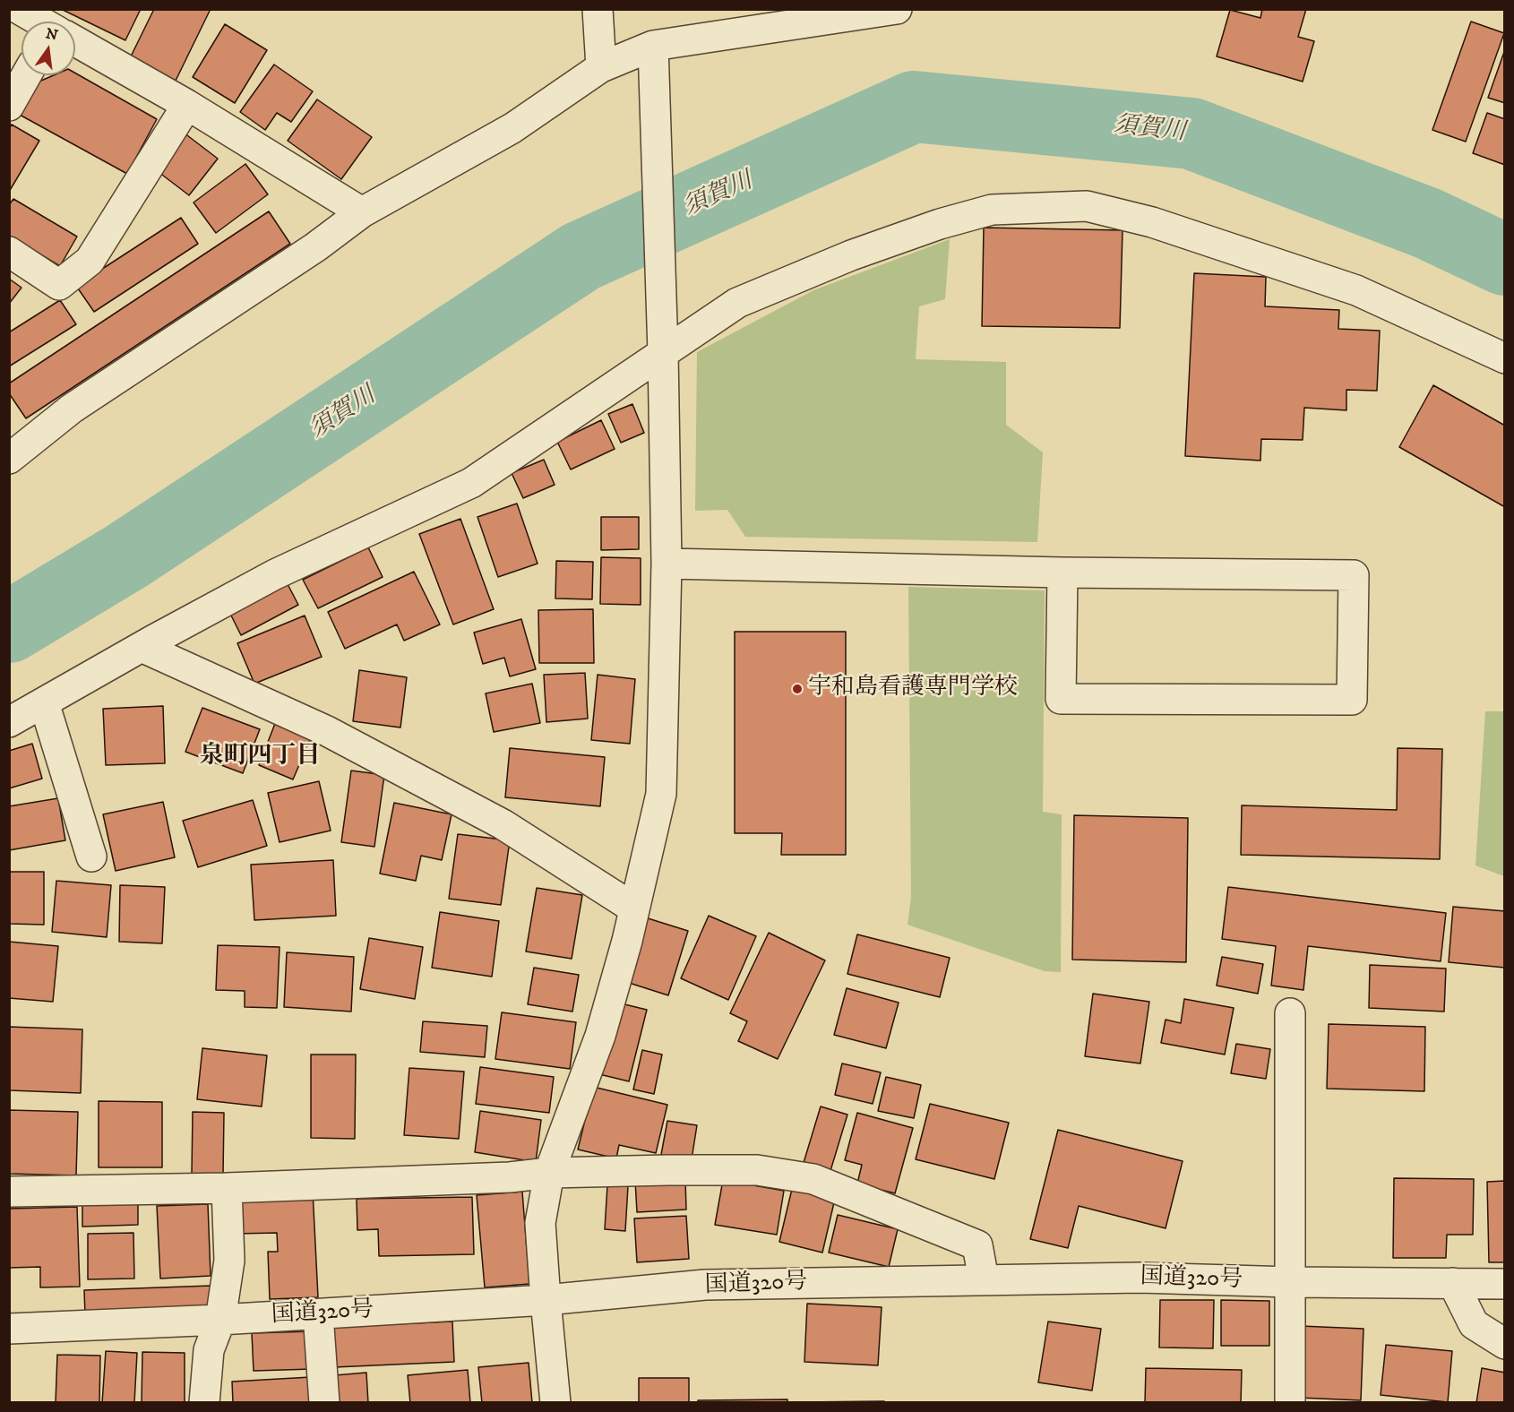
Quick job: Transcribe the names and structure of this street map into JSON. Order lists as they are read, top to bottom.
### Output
{
  "streets": {
    "street": ["国道320号"]
  },
  "districts": ["泉町四丁目"],
  "water": ["須賀川"],
  "places": ["宇和島看護専門学校"],
  "north": "top"
}
